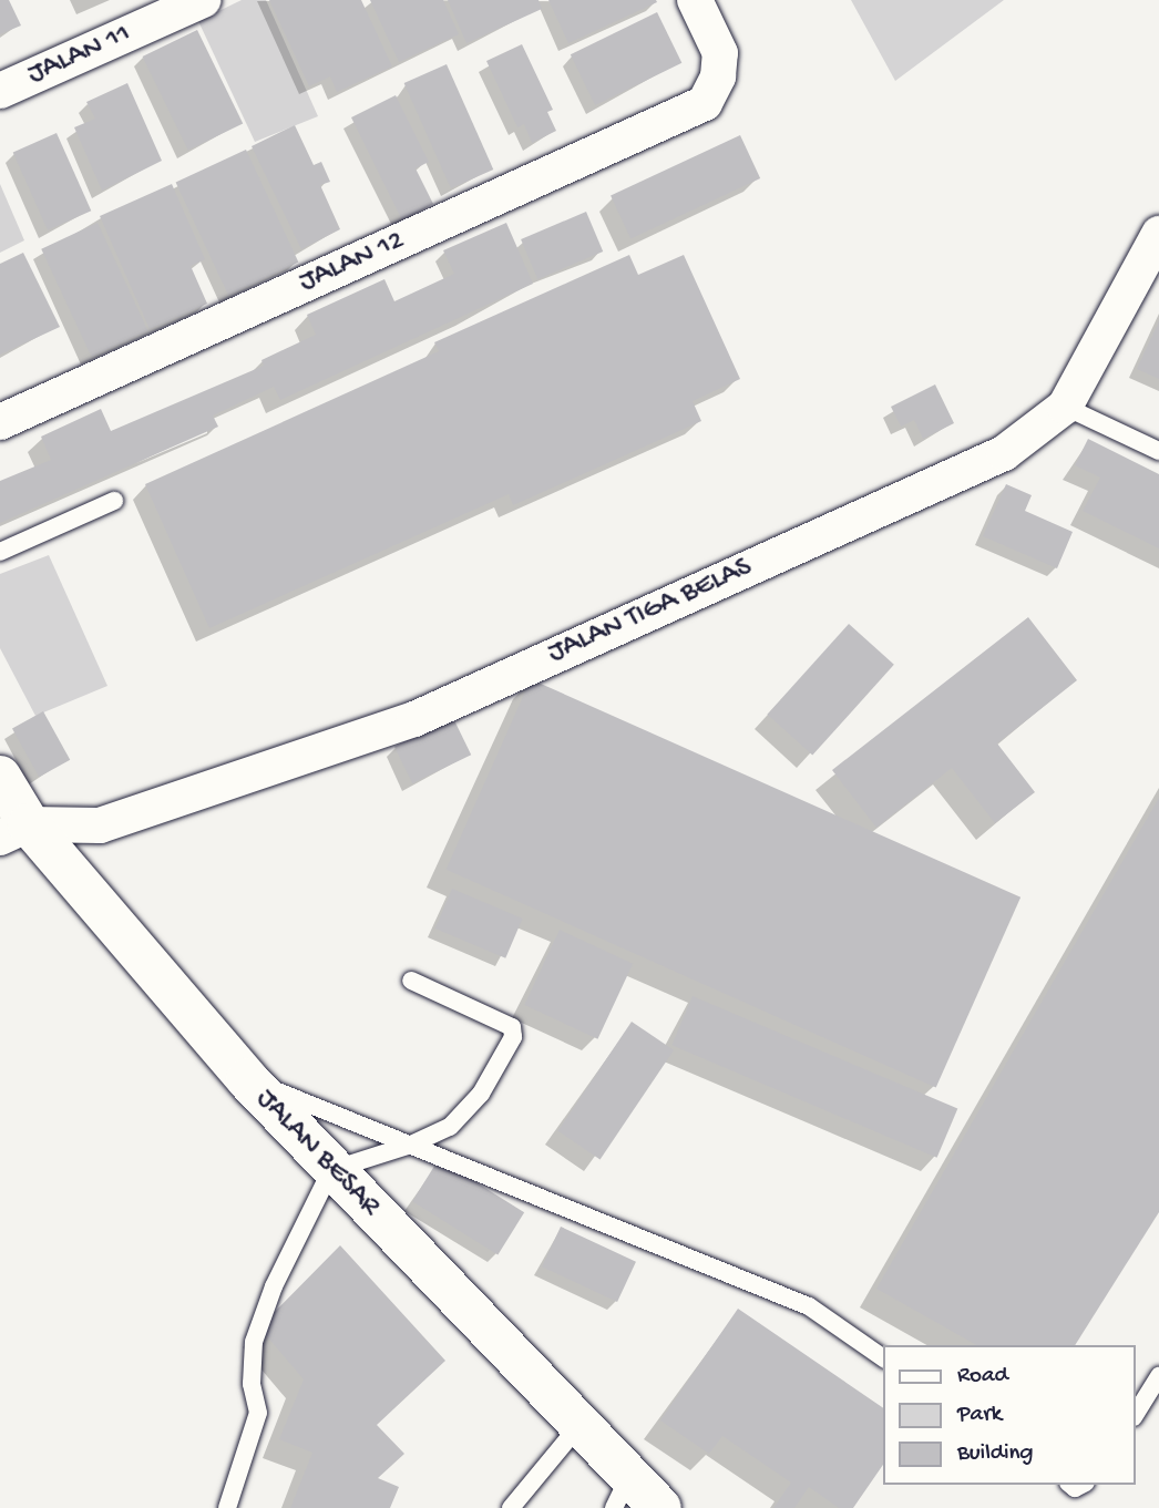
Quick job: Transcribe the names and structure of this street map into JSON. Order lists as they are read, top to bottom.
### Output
{
  "streets": {
    "main road": ["JALAN BESAR"],
    "street": ["JALAN 11", "JALAN 12", "JALAN TIGA BELAS"]
  },
  "crossings": [
    ["JALAN TIGA BELAS", "JALAN BESAR"]
  ],
  "legend": ["Road", "Park", "Building"]
}
